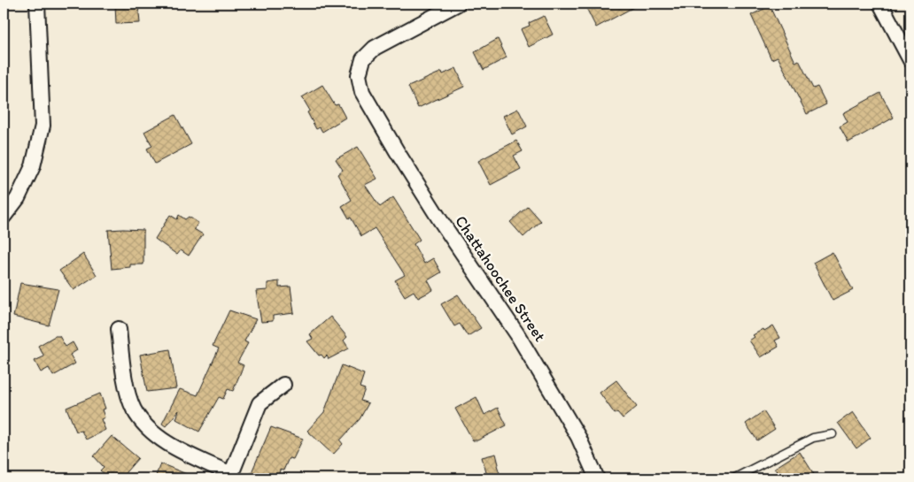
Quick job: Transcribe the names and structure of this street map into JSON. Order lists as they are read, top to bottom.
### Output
{
  "streets": {
    "street": ["Chattahoochee Street"]
  }
}
